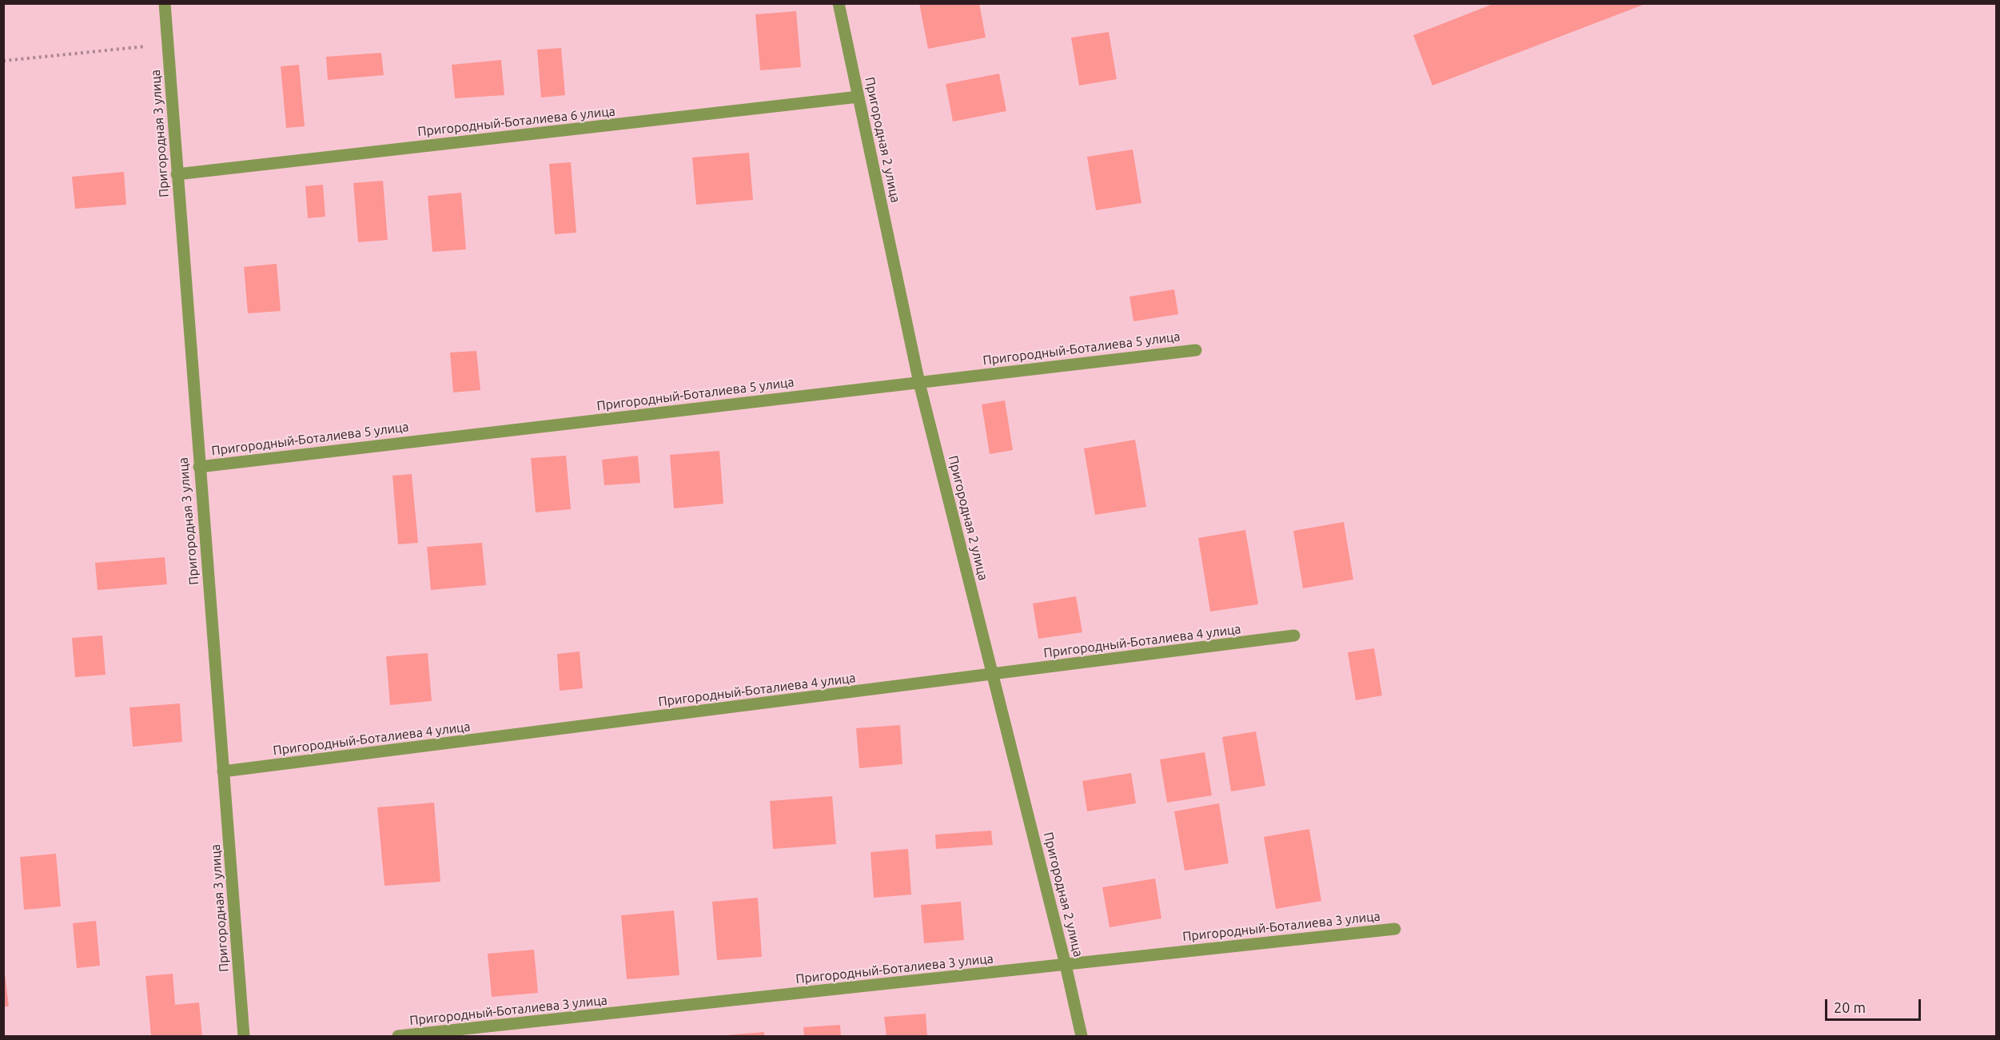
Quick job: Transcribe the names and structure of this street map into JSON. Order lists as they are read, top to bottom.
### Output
{
  "streets": {
    "street": [
      "Пригородный-Боталиева 6 улица",
      "Пригородная 3 улица",
      "Пригородная 2 улица",
      "Пригородный-Боталиева 5 улица",
      "Пригородный-Боталиева 4 улица",
      "Пригородный-Боталиева 3 улица"
    ]
  },
  "crossings": [
    ["Пригородный-Боталиева 6 улица", "Пригородная 3 улица"],
    ["Пригородный-Боталиева 6 улица", "Пригородная 2 улица"],
    ["Пригородная 3 улица", "Пригородный-Боталиева 5 улица"],
    ["Пригородная 3 улица", "Пригородный-Боталиева 4 улица"],
    ["Пригородная 2 улица", "Пригородный-Боталиева 5 улица"],
    ["Пригородная 2 улица", "Пригородный-Боталиева 4 улица"],
    ["Пригородная 2 улица", "Пригородный-Боталиева 3 улица"]
  ],
  "scale_bar": "20 m"
}
